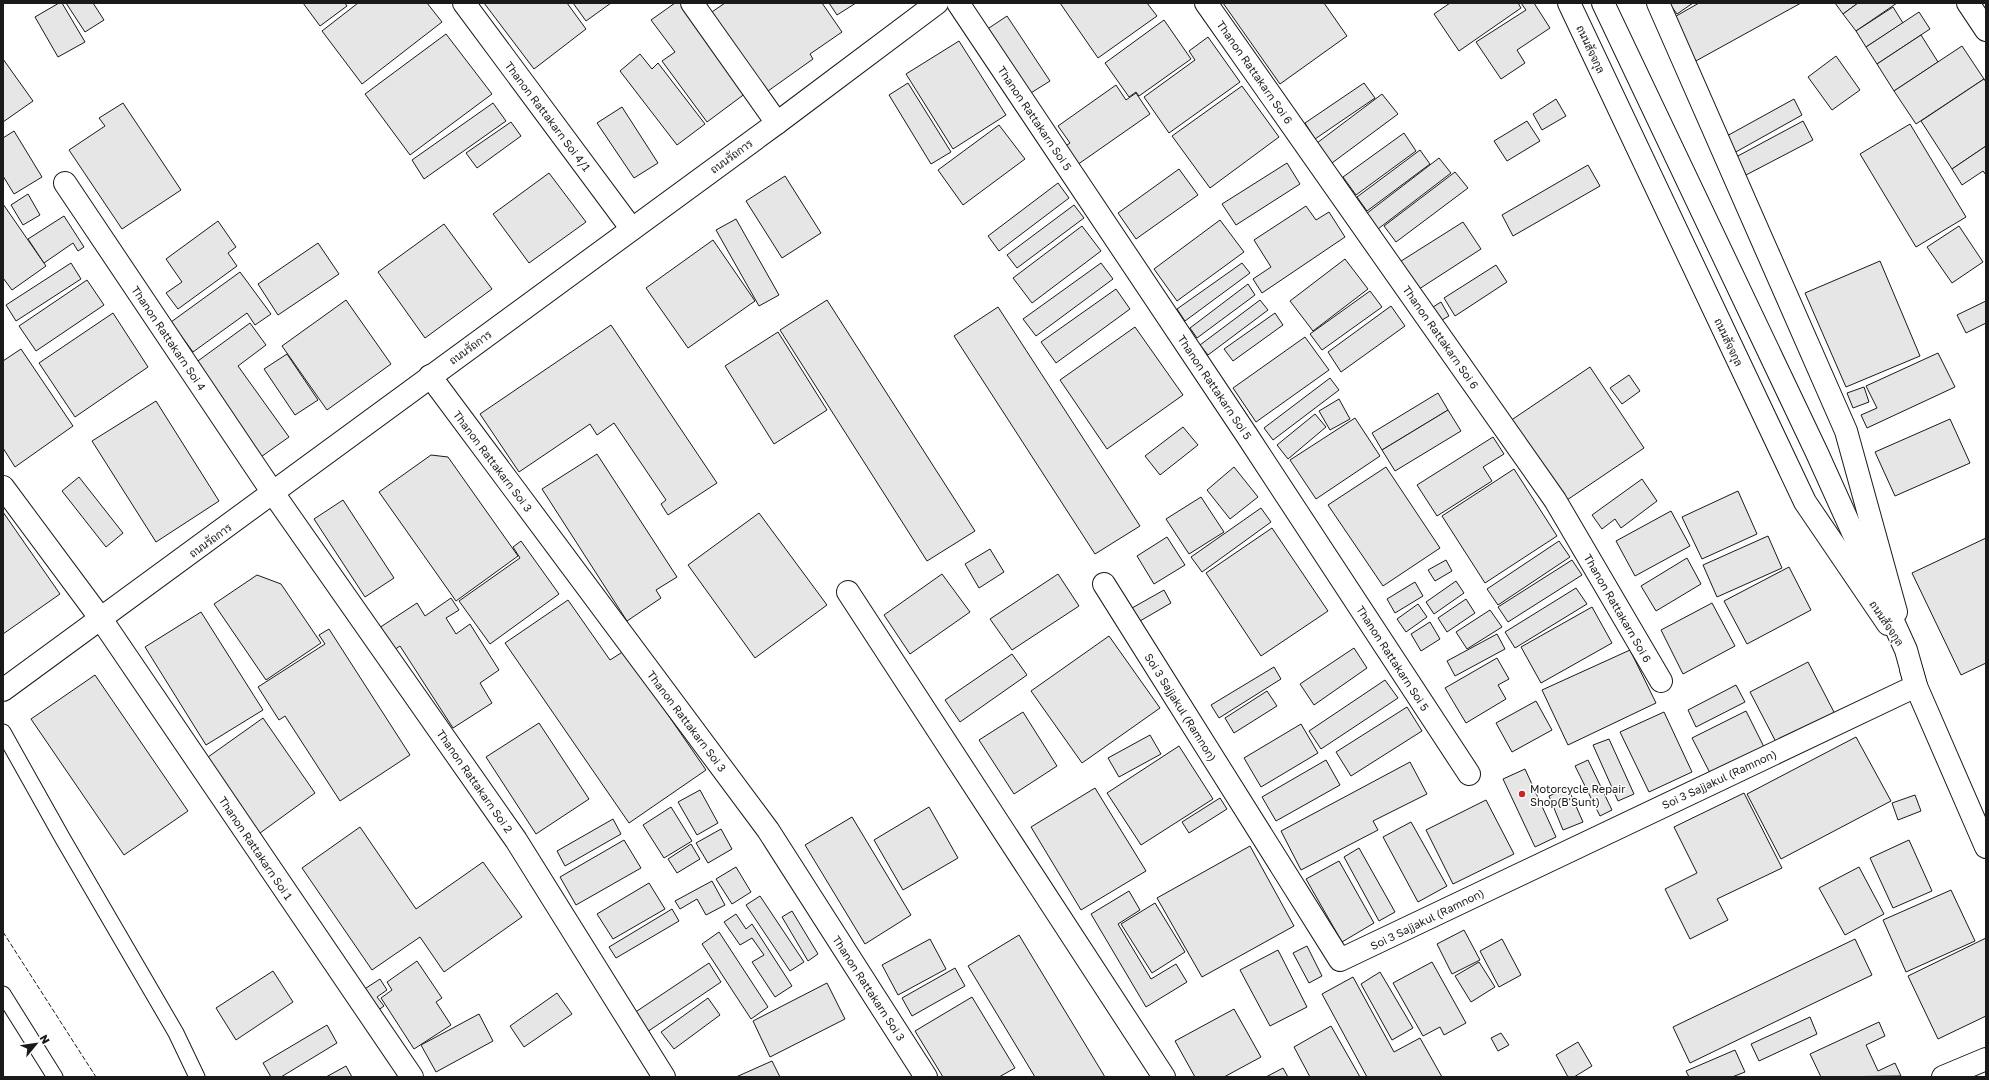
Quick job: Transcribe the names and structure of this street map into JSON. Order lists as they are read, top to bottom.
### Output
{
  "streets": {
    "street": [
      "ถนนสัจจกุล",
      "Thanon Rattakarn Soi 6",
      "Thanon Rattakarn Soi 4/1",
      "Thanon Rattakarn Soi 5",
      "ถนนรัถการ",
      "Thanon Rattakarn Soi 4",
      "Thanon Rattakarn Soi 3",
      "Soi 3 Sajjakul (Ramnon)",
      "Thanon Rattakarn Soi 2",
      "Thanon Rattakarn Soi 1"
    ]
  },
  "crossings": [
    ["ถนนสัจจกุล", "Soi 3 Sajjakul (Ramnon)"],
    ["Thanon Rattakarn Soi 4/1", "ถนนรัถการ"],
    ["ถนนรัถการ", "Thanon Rattakarn Soi 4"],
    ["ถนนรัถการ", "Thanon Rattakarn Soi 3"],
    ["ถนนรัถการ", "Thanon Rattakarn Soi 2"],
    ["ถนนรัถการ", "Thanon Rattakarn Soi 1"],
    ["Thanon Rattakarn Soi 4", "Thanon Rattakarn Soi 2"]
  ],
  "places": ["Motorcycle Repair Shop(B'Sunt)"],
  "north": "top right"
}
